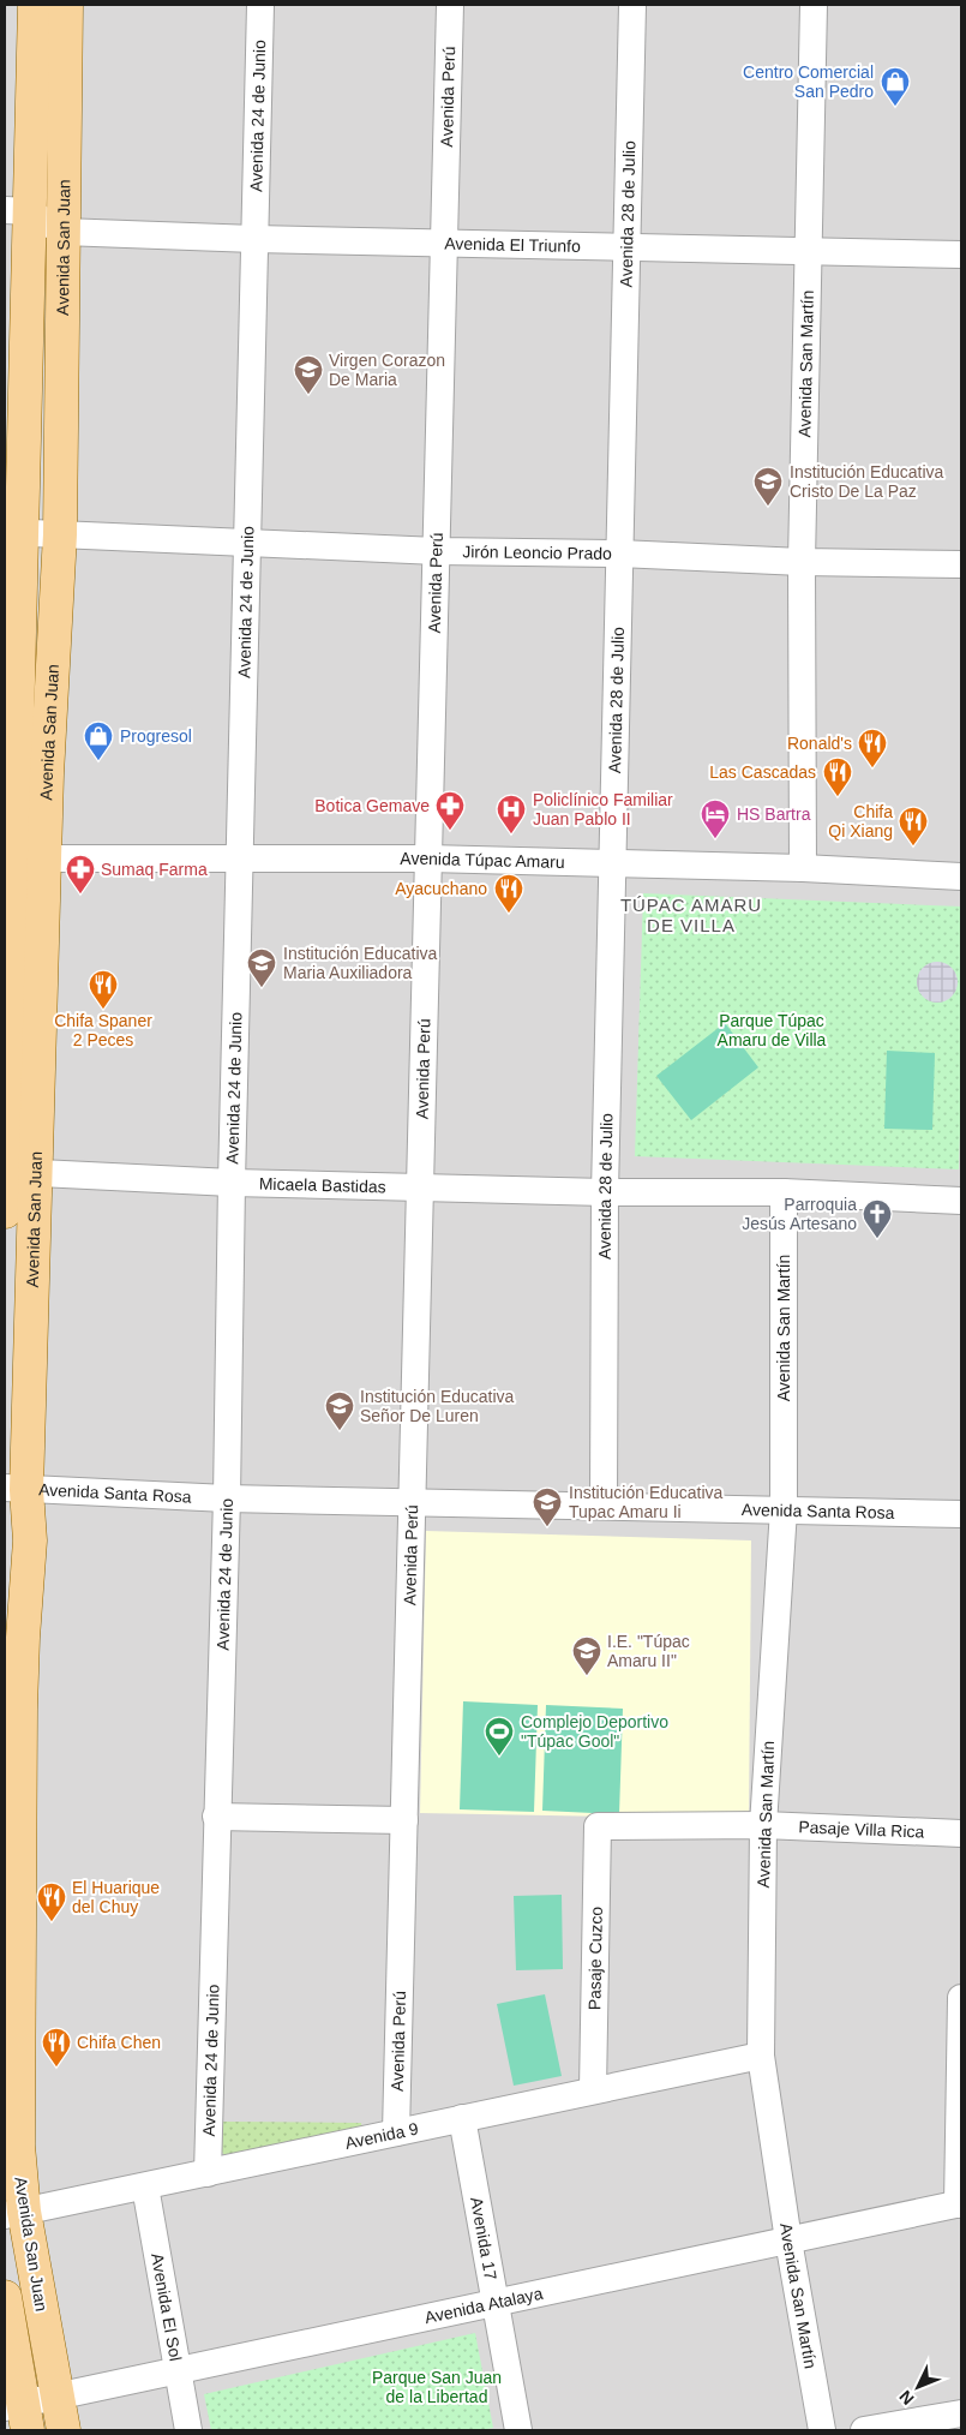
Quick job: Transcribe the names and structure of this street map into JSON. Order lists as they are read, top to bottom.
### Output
{
  "streets": {
    "main road": ["Avenida San Juan"],
    "street": [
      "Avenida Perú",
      "Avenida 24 de Junio",
      "Avenida 28 de Julio",
      "Avenida El Triunfo",
      "Avenida San Martín",
      "Jirón Leoncio Prado",
      "Avenida Túpac Amaru",
      "Micaela Bastidas",
      "Avenida Santa Rosa",
      "Pasaje Villa Rica",
      "Pasaje Cuzco",
      "Avenida 9",
      "Avenida 17",
      "Avenida Atalaya",
      "Avenida El Sol"
    ]
  },
  "crossings": [
    ["Avenida Perú", "Avenida El Triunfo"],
    ["Avenida Perú", "Jirón Leoncio Prado"],
    ["Avenida Perú", "Avenida Túpac Amaru"],
    ["Avenida Perú", "Micaela Bastidas"],
    ["Avenida Perú", "Avenida Santa Rosa"],
    ["Avenida Perú", "Avenida 9"],
    ["Avenida 24 de Junio", "Avenida El Triunfo"],
    ["Avenida 24 de Junio", "Jirón Leoncio Prado"],
    ["Avenida 24 de Junio", "Avenida Túpac Amaru"],
    ["Avenida 24 de Junio", "Micaela Bastidas"],
    ["Avenida 24 de Junio", "Avenida Santa Rosa"],
    ["Avenida 24 de Junio", "Avenida 9"],
    ["Avenida 28 de Julio", "Avenida El Triunfo"],
    ["Avenida 28 de Julio", "Jirón Leoncio Prado"],
    ["Avenida 28 de Julio", "Avenida Túpac Amaru"],
    ["Avenida 28 de Julio", "Micaela Bastidas"],
    ["Avenida 28 de Julio", "Avenida Santa Rosa"],
    ["Avenida El Triunfo", "Avenida San Juan"],
    ["Avenida El Triunfo", "Avenida San Martín"],
    ["Avenida San Juan", "Jirón Leoncio Prado"],
    ["Avenida San Juan", "Avenida Túpac Amaru"],
    ["Avenida San Juan", "Micaela Bastidas"],
    ["Avenida San Juan", "Avenida Santa Rosa"],
    ["Avenida San Juan", "Avenida 9"],
    ["Avenida San Juan", "Avenida Atalaya"],
    ["Avenida San Martín", "Jirón Leoncio Prado"],
    ["Avenida San Martín", "Avenida Túpac Amaru"],
    ["Avenida San Martín", "Micaela Bastidas"],
    ["Avenida San Martín", "Avenida Santa Rosa"],
    ["Avenida San Martín", "Pasaje Villa Rica"],
    ["Avenida San Martín", "Avenida 9"],
    ["Avenida San Martín", "Avenida Atalaya"],
    ["Pasaje Villa Rica", "Pasaje Cuzco"],
    ["Pasaje Cuzco", "Avenida 9"],
    ["Avenida 9", "Avenida 17"],
    ["Avenida 9", "Avenida El Sol"],
    ["Avenida 17", "Avenida Atalaya"],
    ["Avenida Atalaya", "Avenida El Sol"]
  ],
  "districts": ["TÚPAC AMARU DE VILLA"],
  "parks": ["Parque Túpac Amaru de Villa", "Parque San Juan de la Libertad"],
  "places": {
    "shop": ["Centro Comercial San Pedro", "Progresol"],
    "school or university": [
      "Virgen Corazon De Maria",
      "Institución Educativa Cristo De La Paz",
      "Institución Educativa Maria Auxiliadora",
      "Institución Educativa Señor De Luren",
      "Institución Educativa Tupac Amaru Ii",
      "I.E. \"Túpac Amaru II\""
    ],
    "restaurant": [
      "Ronald's",
      "Las Cascadas",
      "Chifa Qi Xiang",
      "Ayacuchano",
      "Chifa Spaner 2 Peces",
      "El Huarique del Chuy",
      "Chifa Chen"
    ],
    "pharmacy": ["Botica Gemave", "Sumaq Farma"],
    "hospital": ["Policlínico Familiar Juan Pablo II"],
    "hotel": ["HS Bartra"],
    "church": ["Parroquia Jesús Artesano"],
    "sports": ["Complejo Deportivo \"Túpac Gool\""]
  },
  "north": "bottom left"
}
